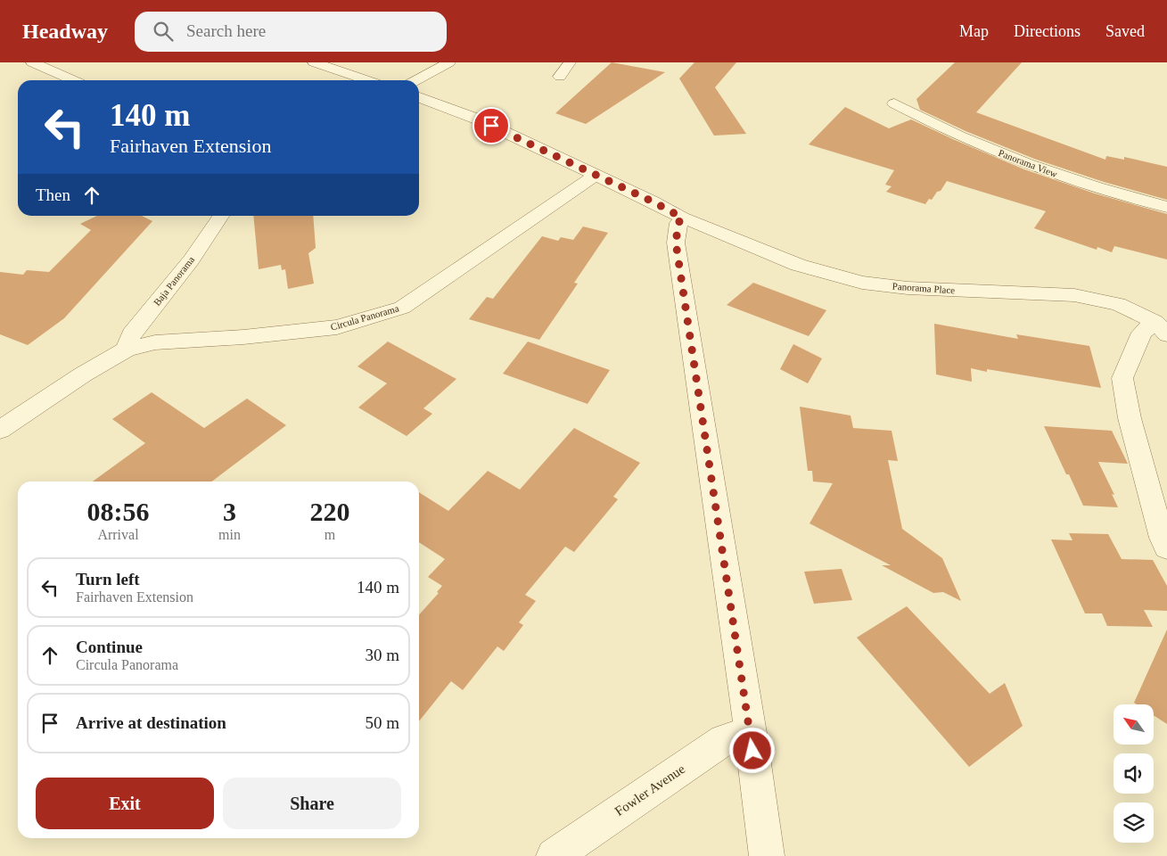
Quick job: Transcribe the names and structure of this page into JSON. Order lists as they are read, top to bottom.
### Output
{
  "streets": {
    "street": [
      "Panorama View",
      "Baja Panorama",
      "Panorama Place",
      "Circula Panorama",
      "Fowler Avenue"
    ]
  },
  "crossings": [
    ["Baja Panorama", "Circula Panorama"],
    ["Panorama Place", "Circula Panorama"]
  ],
  "north": "top left",
  "page": {
    "header": "Headway",
    "search": "Search here",
    "nav": ["Map", "Directions", "Saved"],
    "turn": ["140 m", "Fairhaven Extension"],
    "then": "Then",
    "eta": [
      "08:56",
      "Arrival",
      "3",
      "min",
      "220",
      "m"
    ],
    "list": [
      {
        "name": "Turn left",
        "note": "Fairhaven Extension",
        "value": "140 m"
      },
      {
        "name": "Continue",
        "note": "Circula Panorama",
        "value": "30 m"
      },
      {
        "name": "Arrive at destination",
        "value": "50 m"
      }
    ],
    "buttons": ["Exit", "Share"]
  }
}
